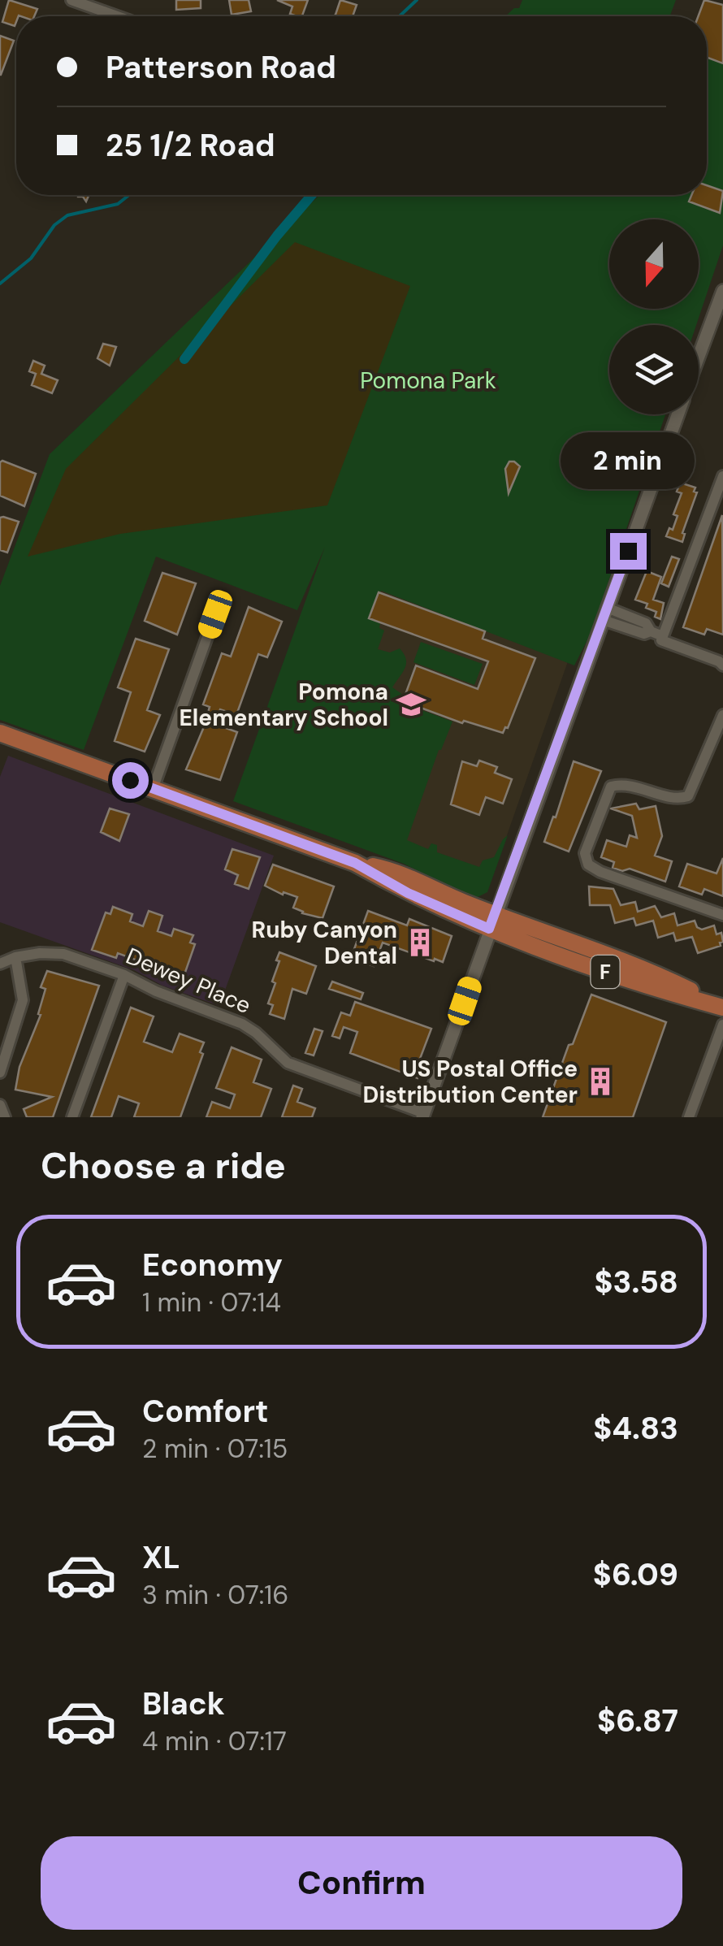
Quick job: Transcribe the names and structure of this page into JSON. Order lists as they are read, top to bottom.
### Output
{
  "streets": {
    "main road": ["F"],
    "street": ["Dewey Place"]
  },
  "parks": ["Pomona Park"],
  "places": {
    "school or university": ["Pomona Elementary School"],
    "building": ["Ruby Canyon Dental", "US Postal Office Distribution Center"]
  },
  "north": "bottom",
  "page": {
    "banner": ["Patterson Road", "25 1/2 Road"],
    "bubble": "2 min",
    "heading": "Choose a ride",
    "list": [
      {
        "name": "Economy",
        "note": "1 min · 07:14",
        "value": "$3.58"
      },
      {
        "name": "Comfort",
        "note": "2 min · 07:15",
        "value": "$4.83"
      },
      {
        "name": "XL",
        "note": "3 min · 07:16",
        "value": "$6.09"
      },
      {
        "name": "Black",
        "note": "4 min · 07:17",
        "value": "$6.87"
      }
    ],
    "buttons": "Confirm"
  }
}
